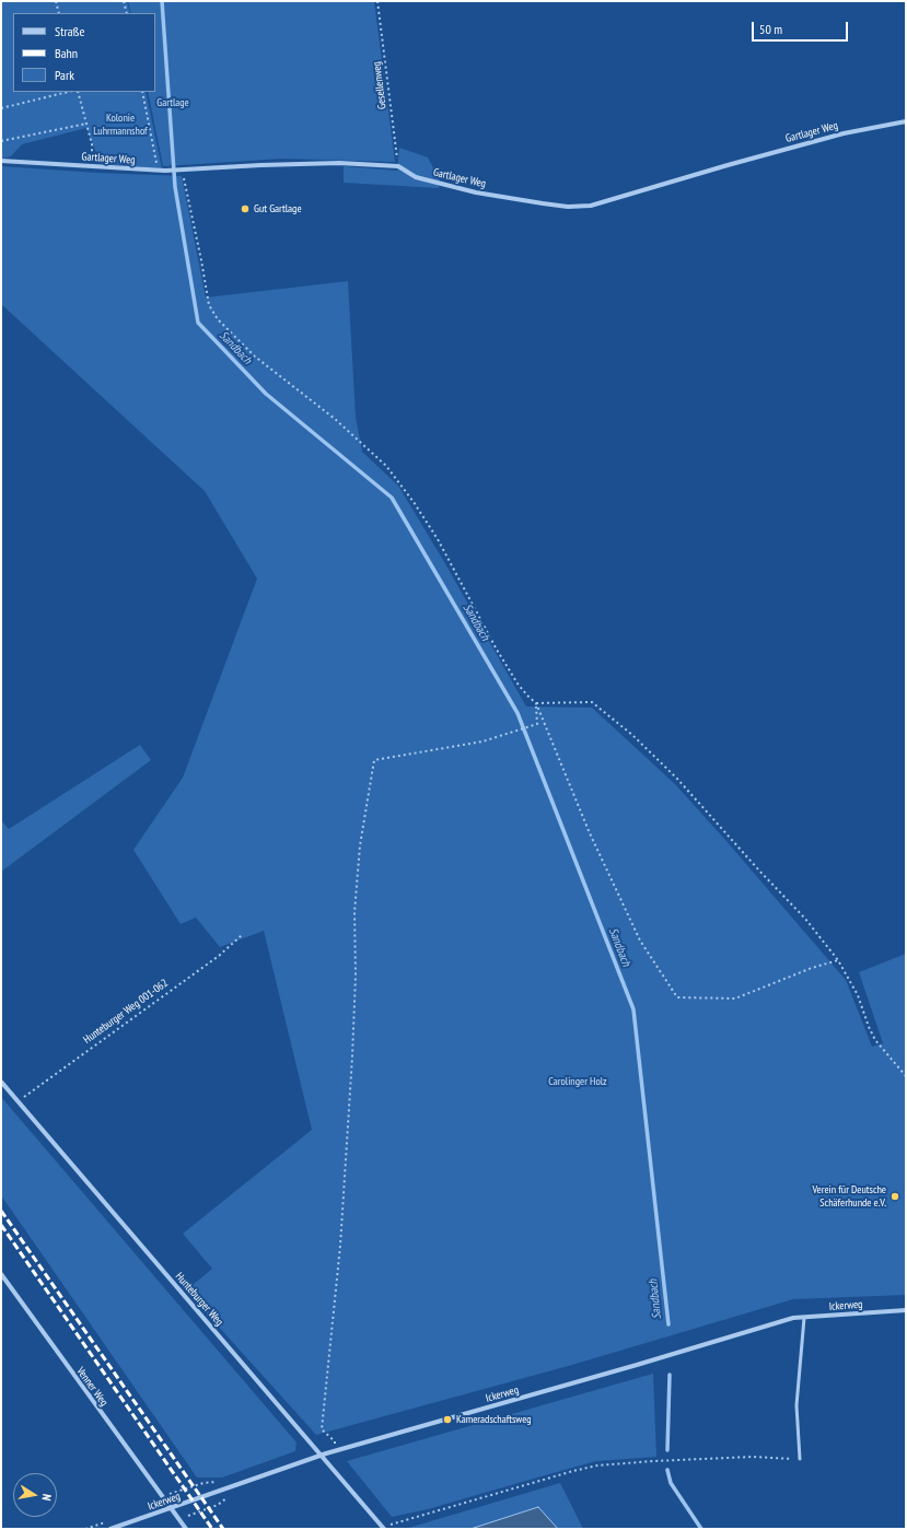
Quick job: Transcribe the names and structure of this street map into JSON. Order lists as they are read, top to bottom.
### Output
{
  "streets": {
    "street": [
      "Gartlager Weg",
      "Hunteburger Weg",
      "Ickerweg",
      "Venner Weg"
    ],
    "path": ["Gesellenweg", "Hunteburger Weg 001-062"]
  },
  "crossings": [
    ["Gesellenweg", "Gartlager Weg"],
    ["Hunteburger Weg 001-062", "Hunteburger Weg"],
    ["Hunteburger Weg", "Ickerweg"],
    ["Ickerweg", "Venner Weg"]
  ],
  "water": ["Sandbach"],
  "parks": ["Gartlage", "Kolonie Luhrmannshof", "Carolinger Holz"],
  "places": ["Gut Gartlage", "Verein für Deutsche Schäferhunde e.V.", "Kameradschaftsweg"],
  "legend": ["Straße", "Bahn", "Park"],
  "scale_bar": "50 m",
  "north": "right"
}
